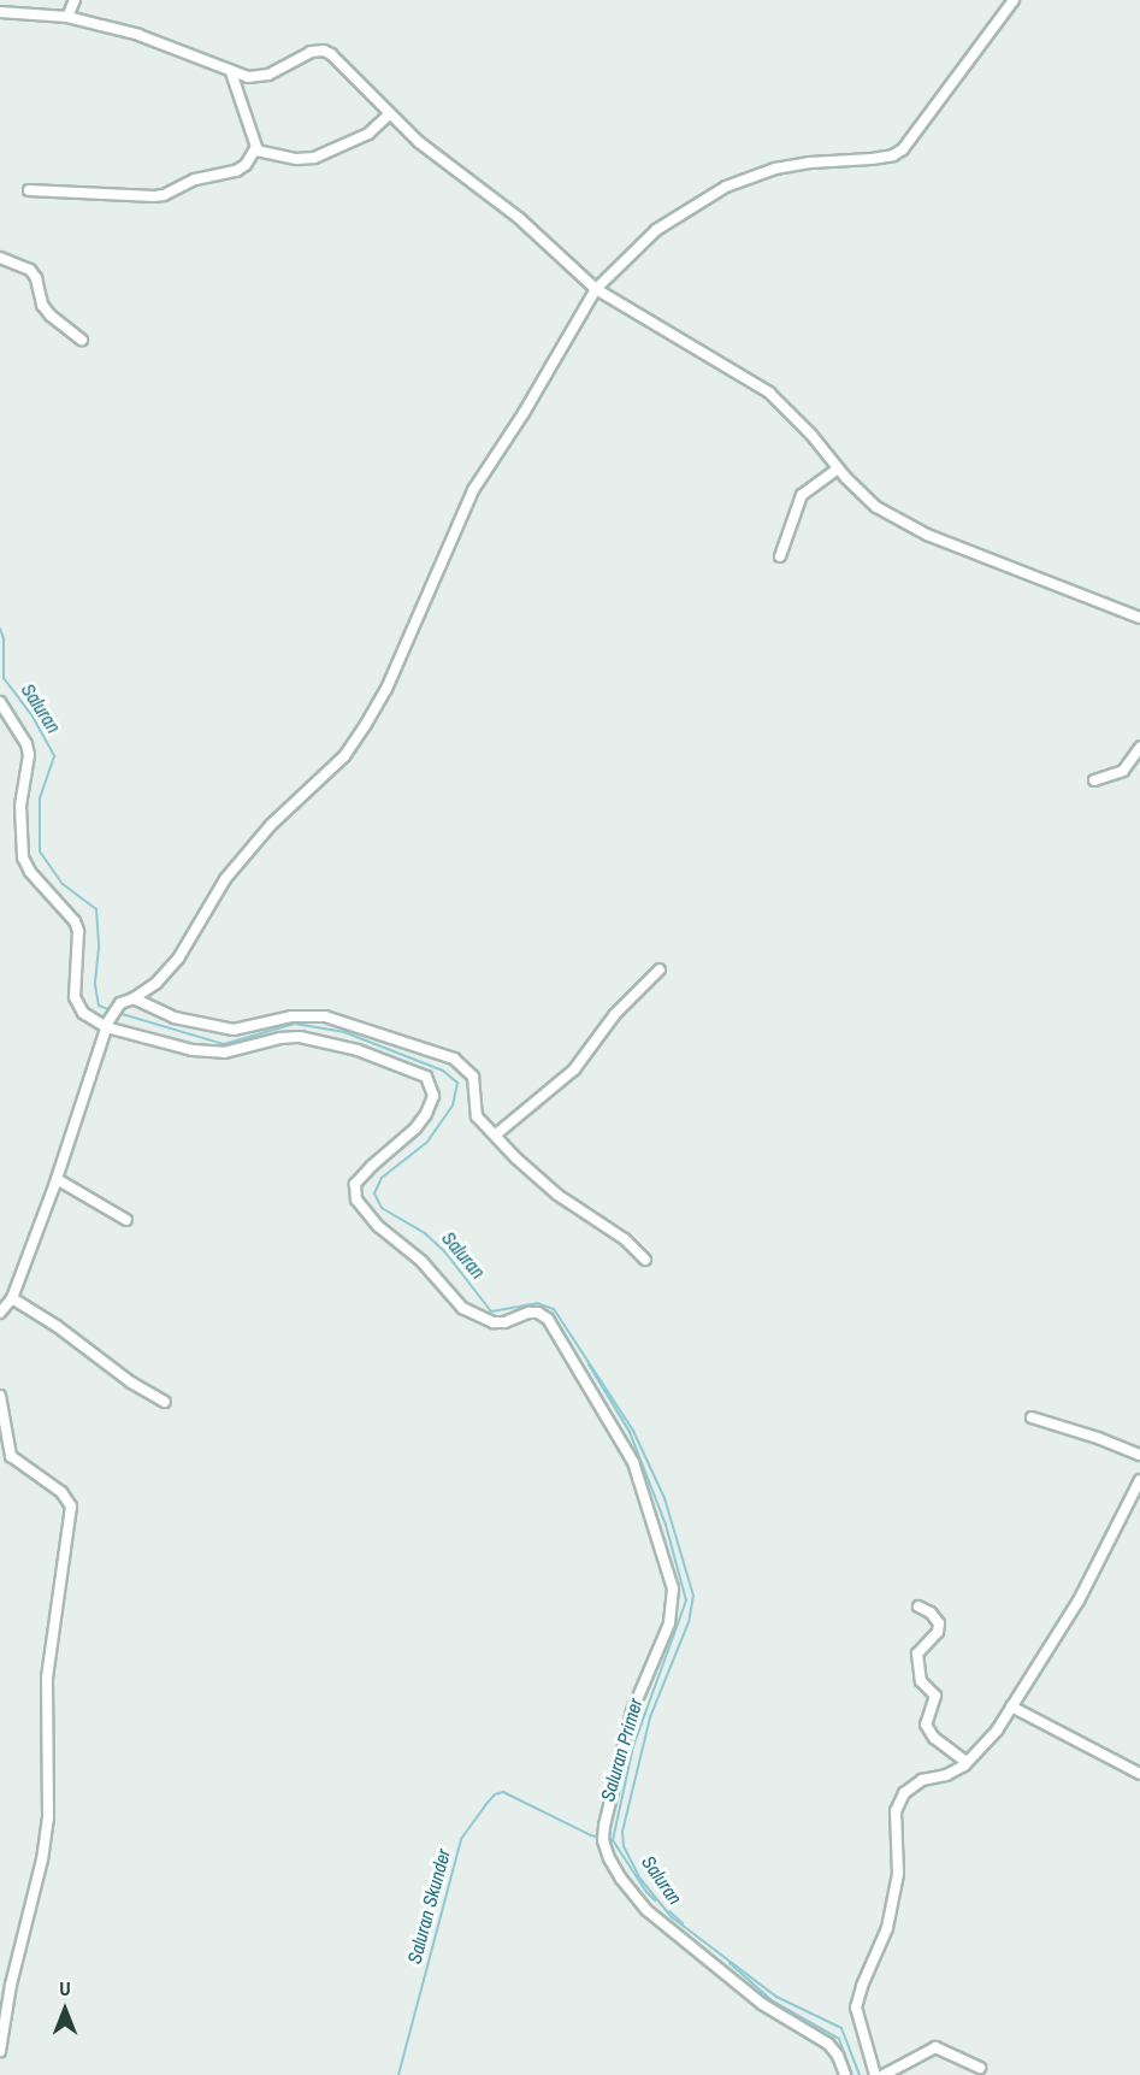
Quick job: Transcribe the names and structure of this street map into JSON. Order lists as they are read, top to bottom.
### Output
{
  "water": ["Saluran", "Saluran Primer", "Saluran Skunder"],
  "north": "top"
}
